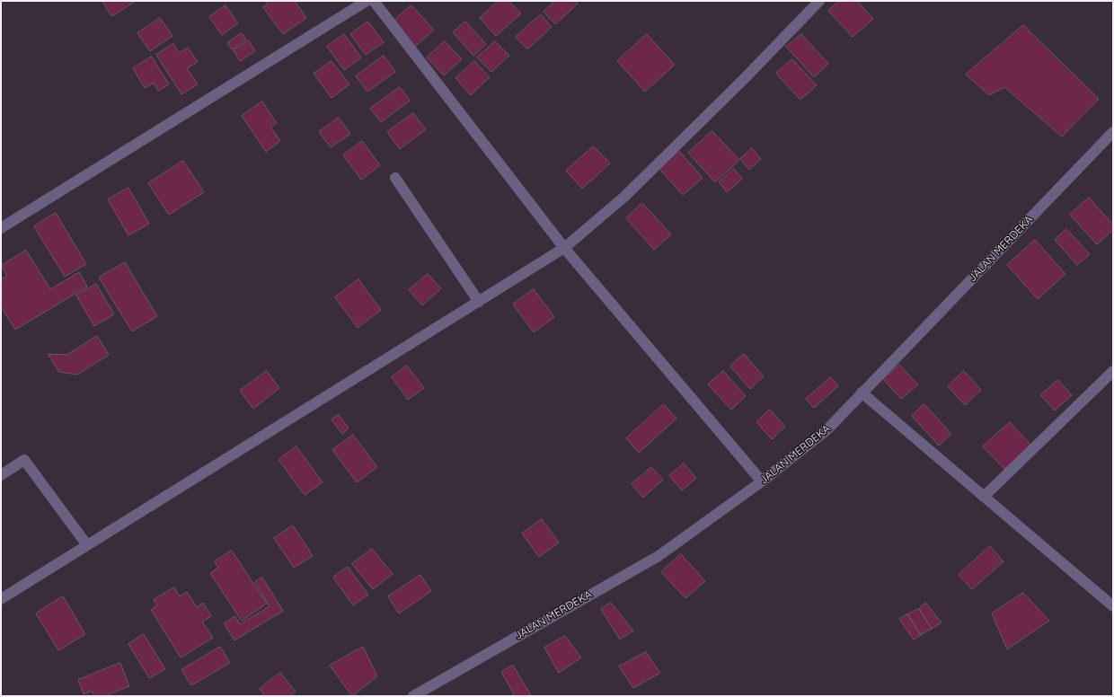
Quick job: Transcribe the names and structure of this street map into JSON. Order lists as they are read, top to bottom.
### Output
{
  "streets": {
    "street": ["JALAN MERDEKA"]
  }
}
